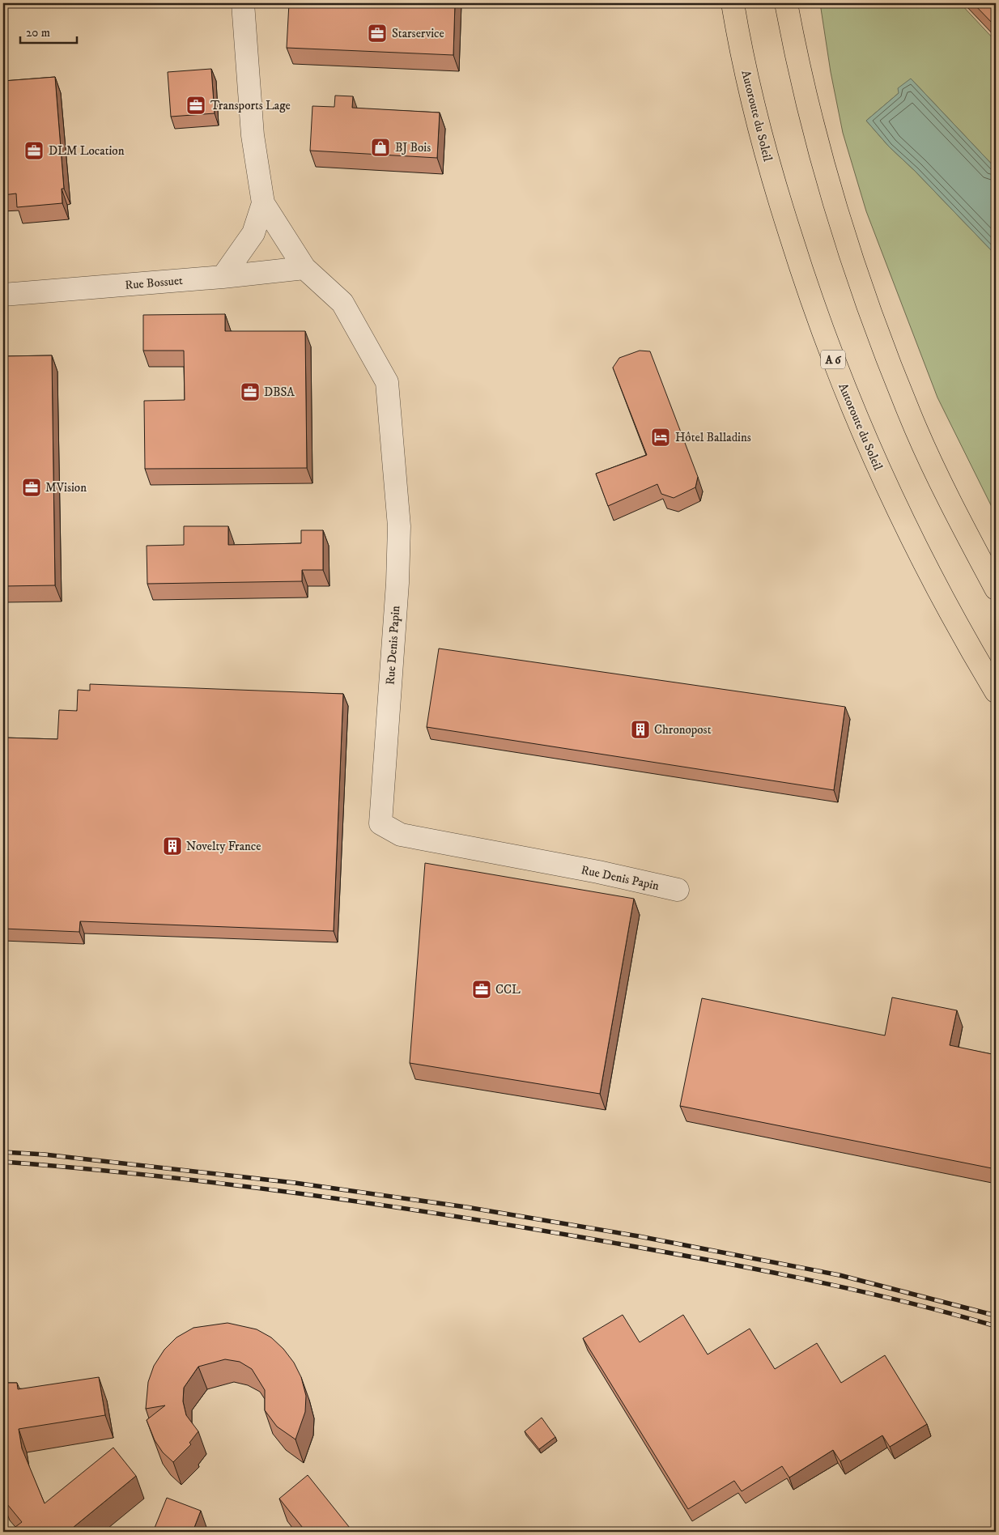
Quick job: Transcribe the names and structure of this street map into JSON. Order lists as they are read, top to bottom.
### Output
{
  "streets": {
    "highway": ["Autoroute du Soleil", "A 6"],
    "street": ["Rue Bossuet", "Rue Denis Papin"]
  },
  "crossings": [
    ["Rue Bossuet", "Rue Denis Papin"]
  ],
  "places": {
    "office": [
      "Starservice",
      "Transports Lage",
      "DLM Location",
      "DBSA",
      "MVision",
      "CCL"
    ],
    "shop": ["BJ Bois"],
    "hotel": ["Hôtel Balladins"],
    "building": ["Chronopost", "Novelty France"]
  },
  "scale_bar": "20 m"
}
